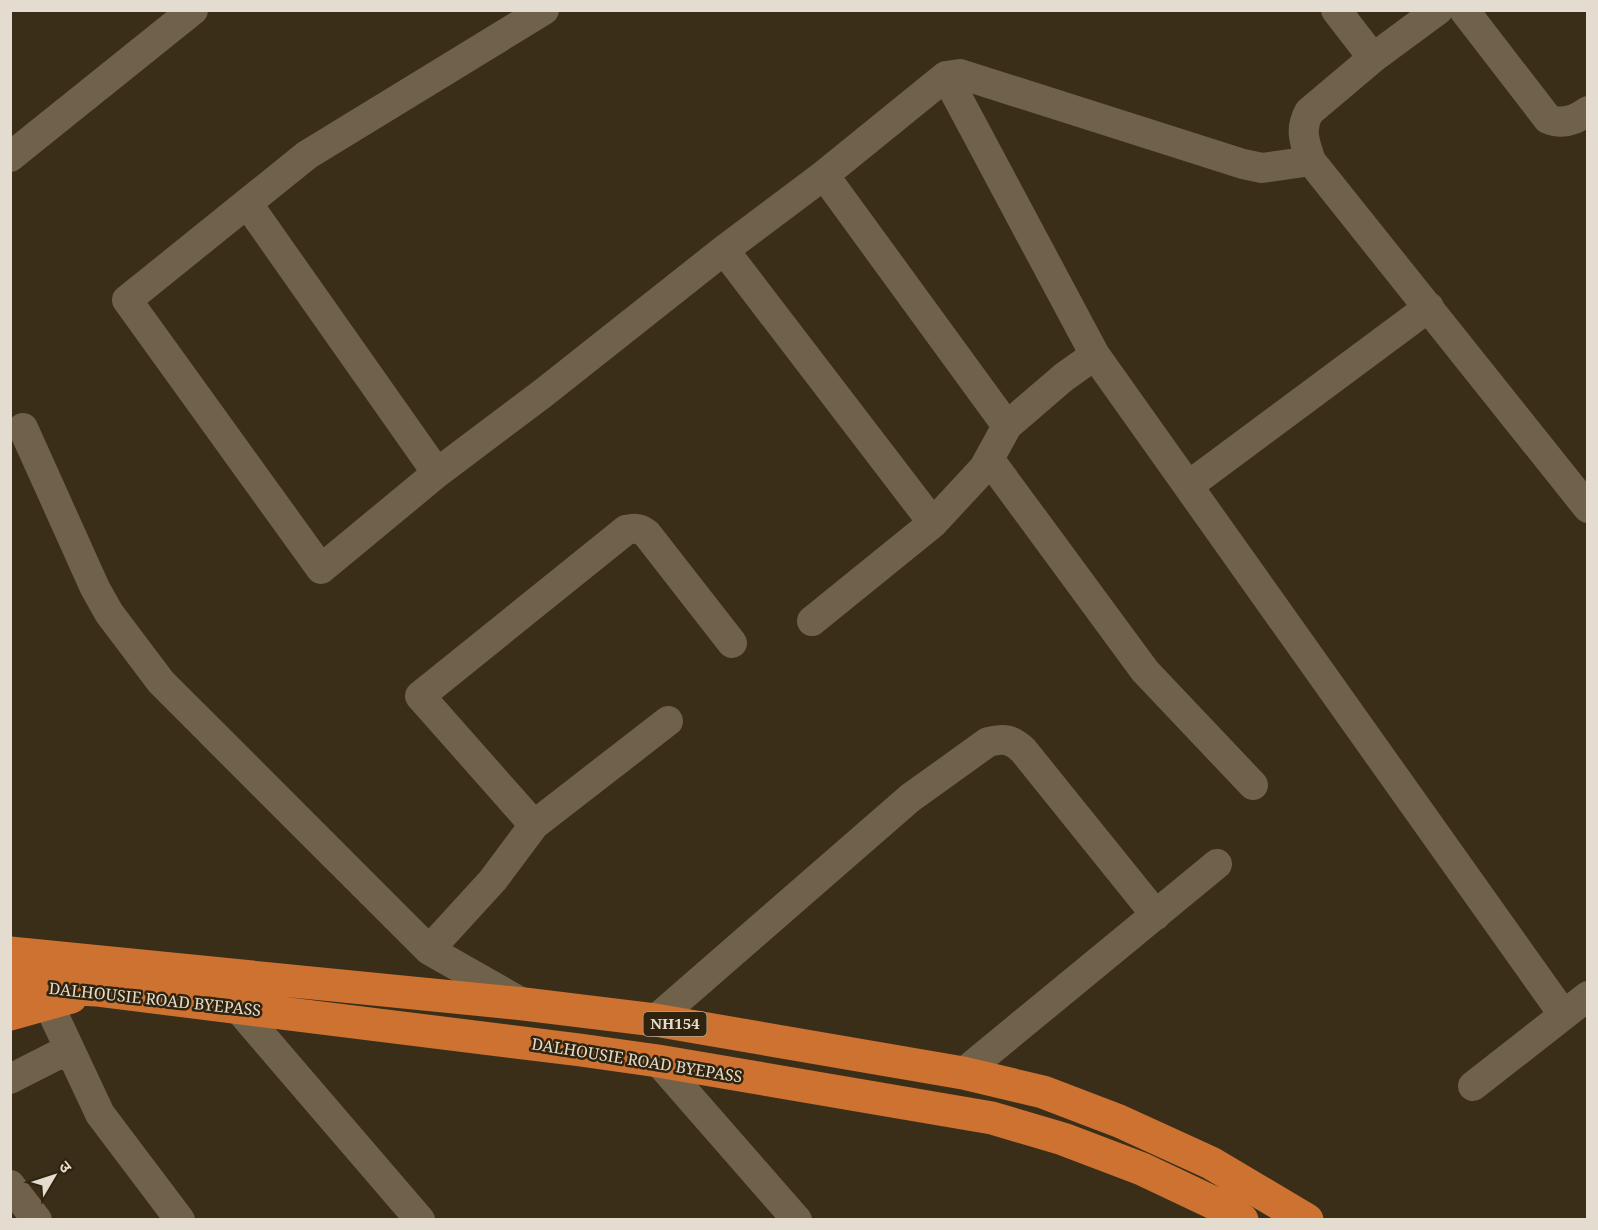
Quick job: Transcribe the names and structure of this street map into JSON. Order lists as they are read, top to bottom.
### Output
{
  "streets": {
    "highway": ["DALHOUSIE ROAD BYEPASS", "NH154"]
  },
  "north": "top right"
}
